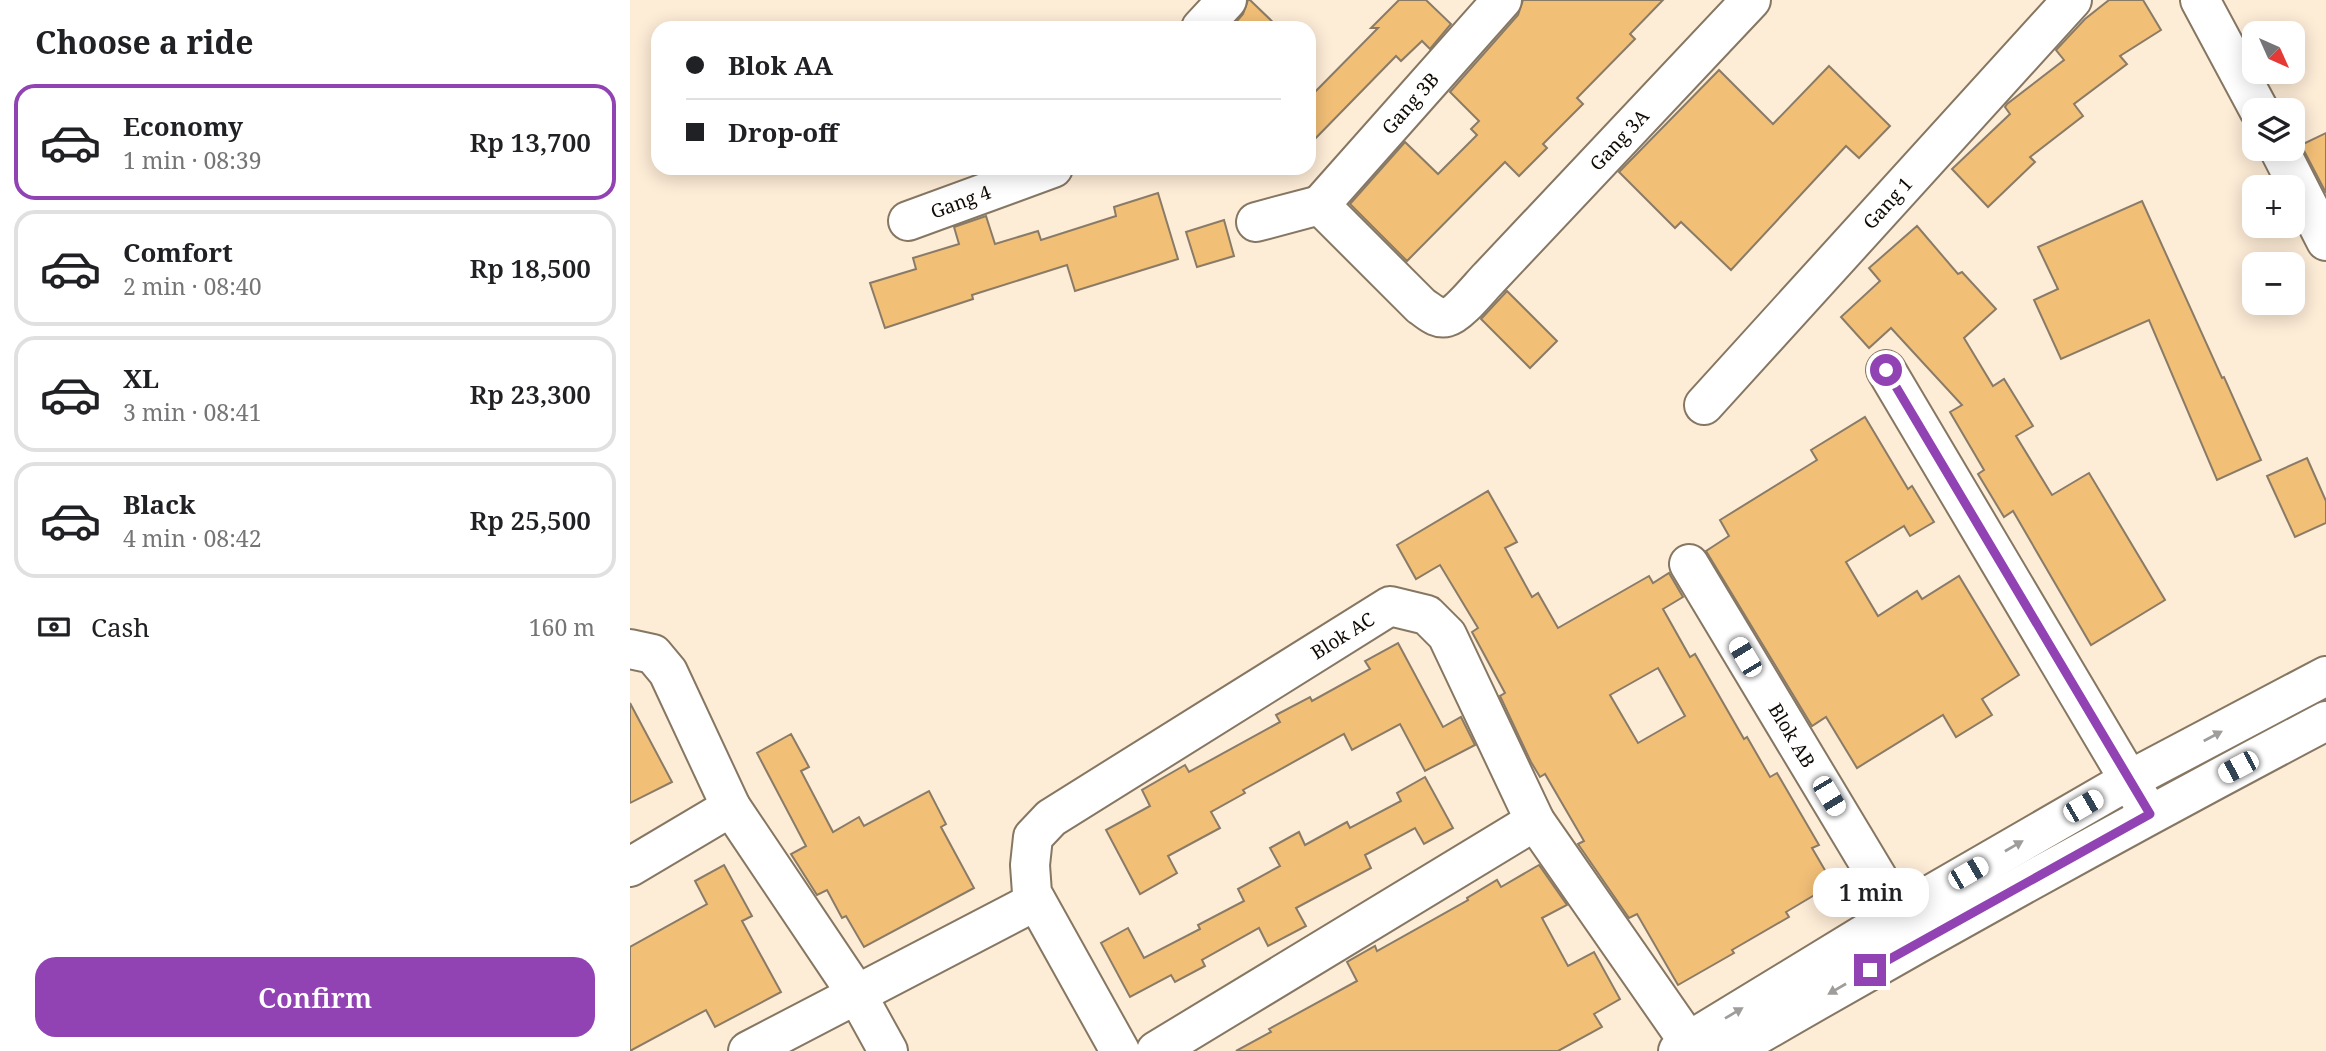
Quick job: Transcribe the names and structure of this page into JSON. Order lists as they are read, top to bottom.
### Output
{
  "streets": {
    "street": [
      "Gang 3B",
      "Gang 3A",
      "Gang 4",
      "Gang 1",
      "Blok AC",
      "Blok AB"
    ]
  },
  "crossings": [
    ["Gang 3B", "Gang 3A"]
  ],
  "north": "bottom right",
  "page": {
    "heading": "Choose a ride",
    "map_buttons": ["+", "−"],
    "banner": ["Blok AA", "Drop-off"],
    "list": [
      {
        "name": "Economy",
        "note": "1 min · 08:39",
        "value": "Rp 13,700"
      },
      {
        "name": "Comfort",
        "note": "2 min · 08:40",
        "value": "Rp 18,500"
      },
      {
        "name": "XL",
        "note": "3 min · 08:41",
        "value": "Rp 23,300"
      },
      {
        "name": "Black",
        "note": "4 min · 08:42",
        "value": "Rp 25,500"
      }
    ],
    "pay": ["Cash", "160 m"],
    "bubble": "1 min",
    "buttons": "Confirm"
  }
}
